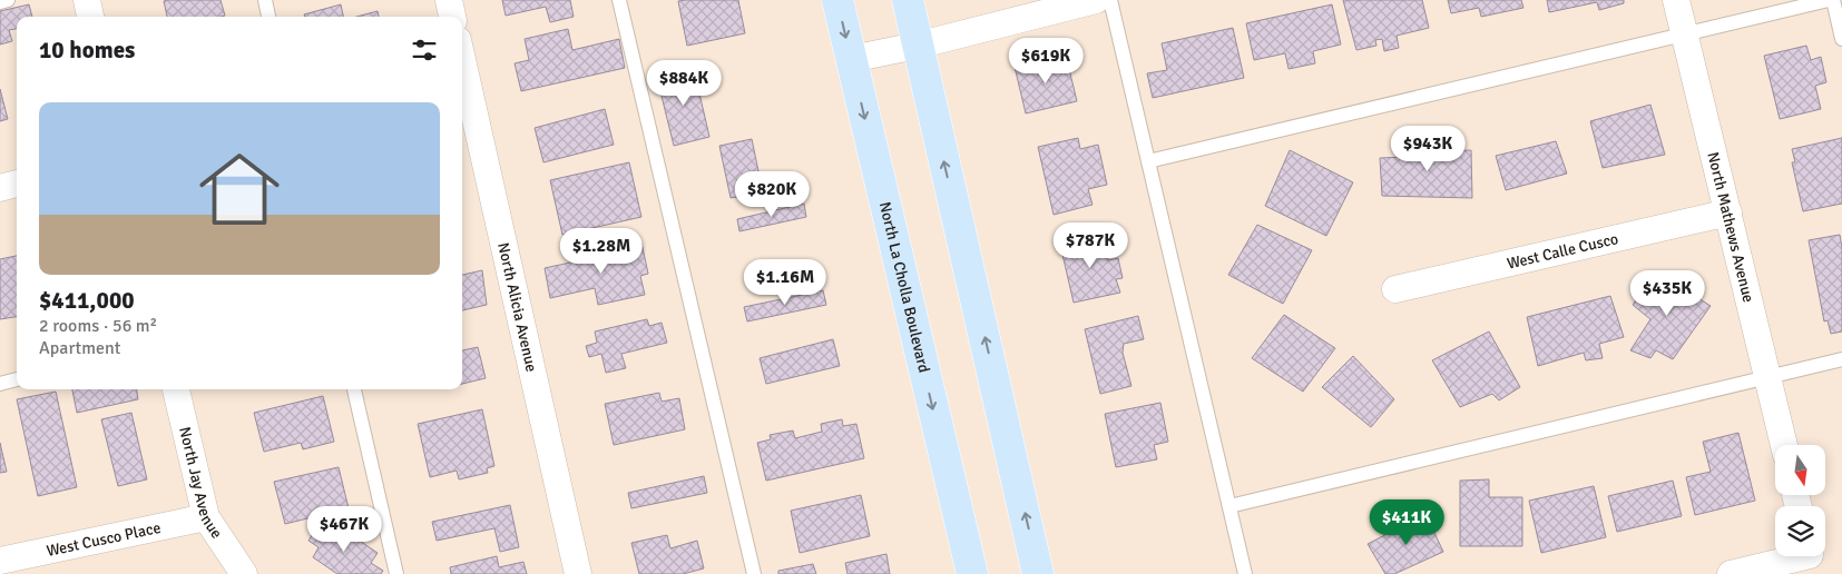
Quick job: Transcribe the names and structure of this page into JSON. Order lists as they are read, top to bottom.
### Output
{
  "streets": {
    "main road": ["North La Cholla Boulevard"],
    "street": [
      "North Mathews Avenue",
      "West Calle Cusco",
      "North Alicia Avenue",
      "North Jay Avenue",
      "West Cusco Place"
    ]
  },
  "crossings": [
    ["North Mathews Avenue", "West Calle Cusco"],
    ["North Jay Avenue", "West Cusco Place"]
  ],
  "north": "bottom",
  "page": {
    "heading": "10 homes",
    "price": [
      "$619K",
      "$884K",
      "$943K",
      "$820K",
      "$787K",
      "$1.28M",
      "$1.16M",
      "$435K",
      "$411K",
      "$467K"
    ],
    "list": [
      {
        "name": "$411,000",
        "note": "2 rooms · 56 m² · Apartment"
      }
    ]
  }
}
